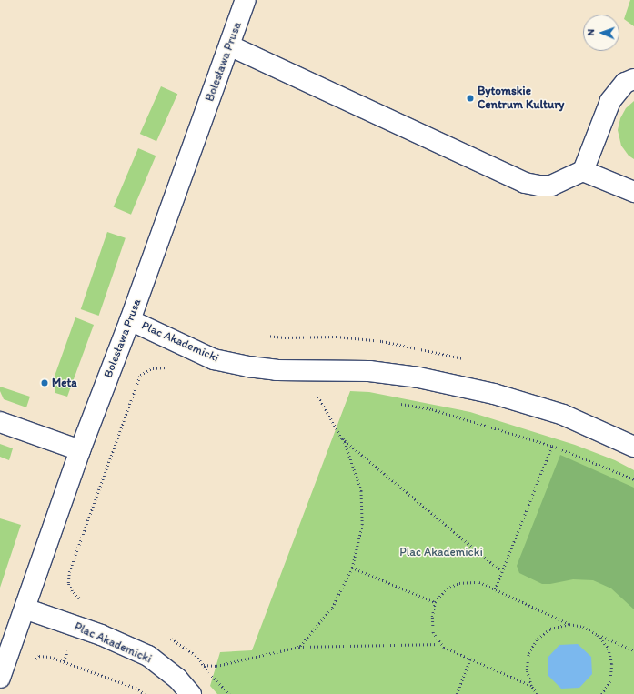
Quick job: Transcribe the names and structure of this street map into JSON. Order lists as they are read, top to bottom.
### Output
{
  "streets": {
    "street": ["Bolesława Prusa", "Plac Akademicki"]
  },
  "crossings": [
    ["Bolesława Prusa", "Plac Akademicki"]
  ],
  "parks": ["Plac Akademicki"],
  "places": ["Bytomskie Centrum Kultury", "Meta"],
  "north": "left"
}
